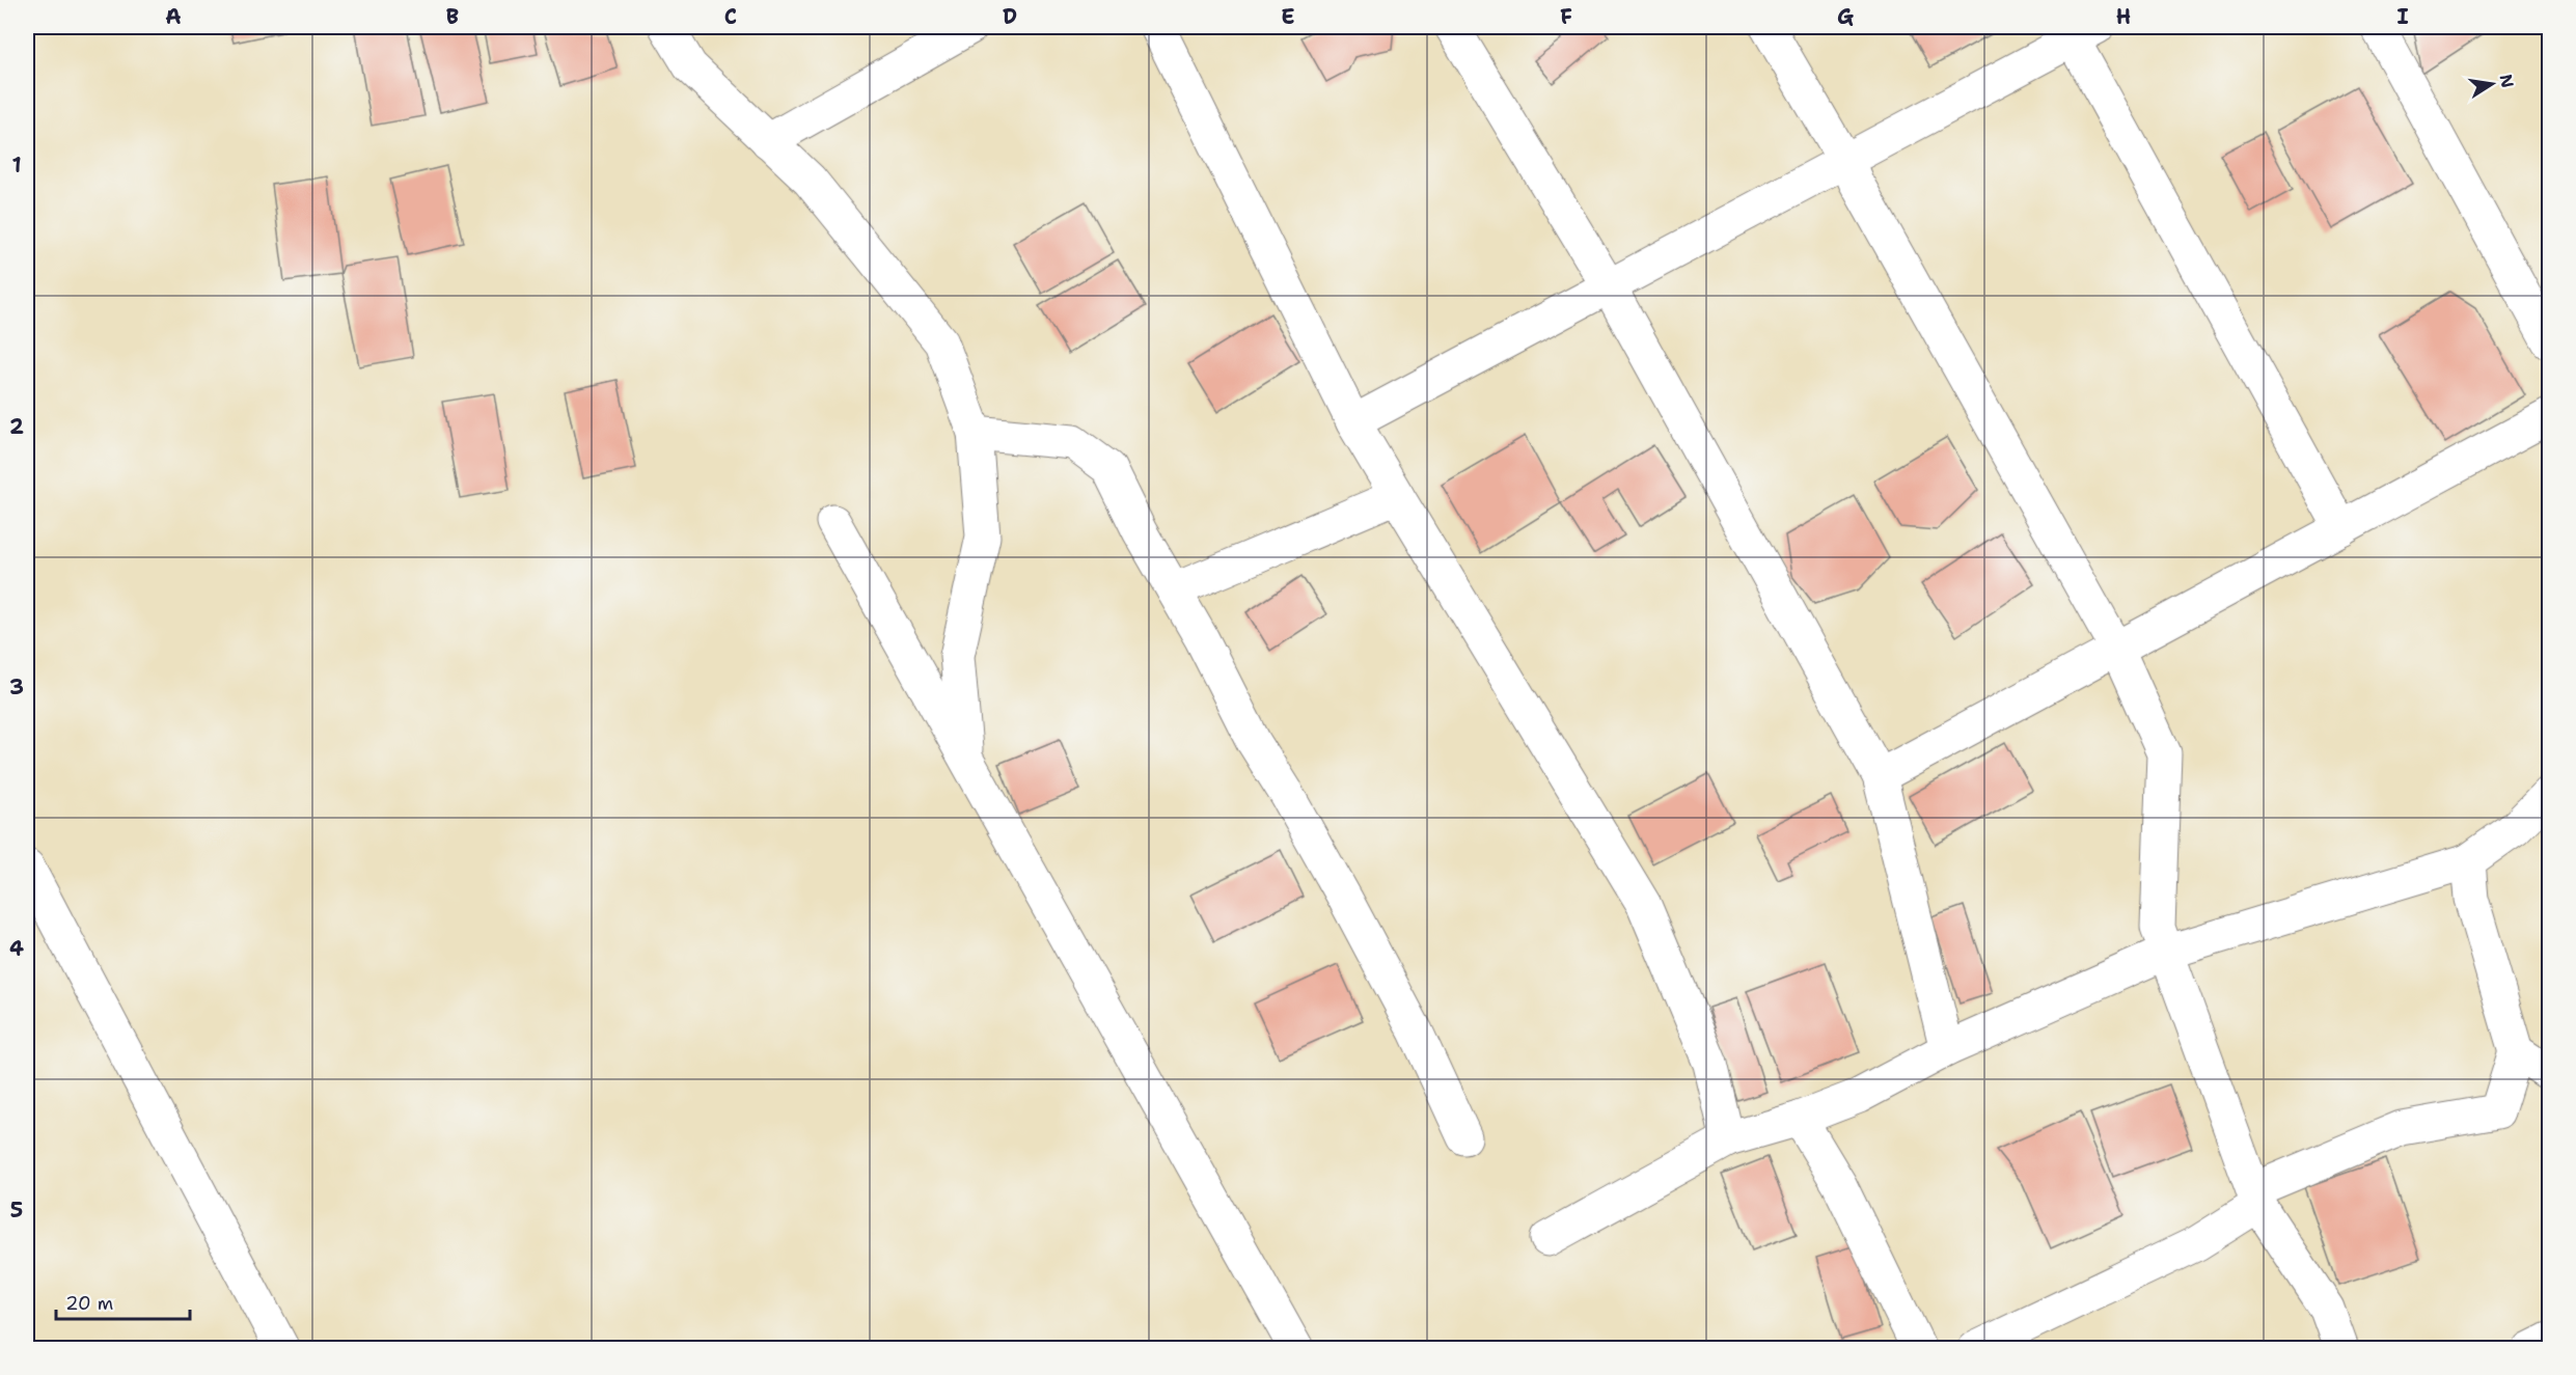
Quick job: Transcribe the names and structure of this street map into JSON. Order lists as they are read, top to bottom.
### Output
{
  "scale_bar": "20 m",
  "north": "right",
  "grid": {
    "columns": [
      "A",
      "B",
      "C",
      "D",
      "E",
      "F",
      "G",
      "H",
      "I"
    ],
    "rows": [
      "1",
      "2",
      "3",
      "4",
      "5"
    ]
  }
}
